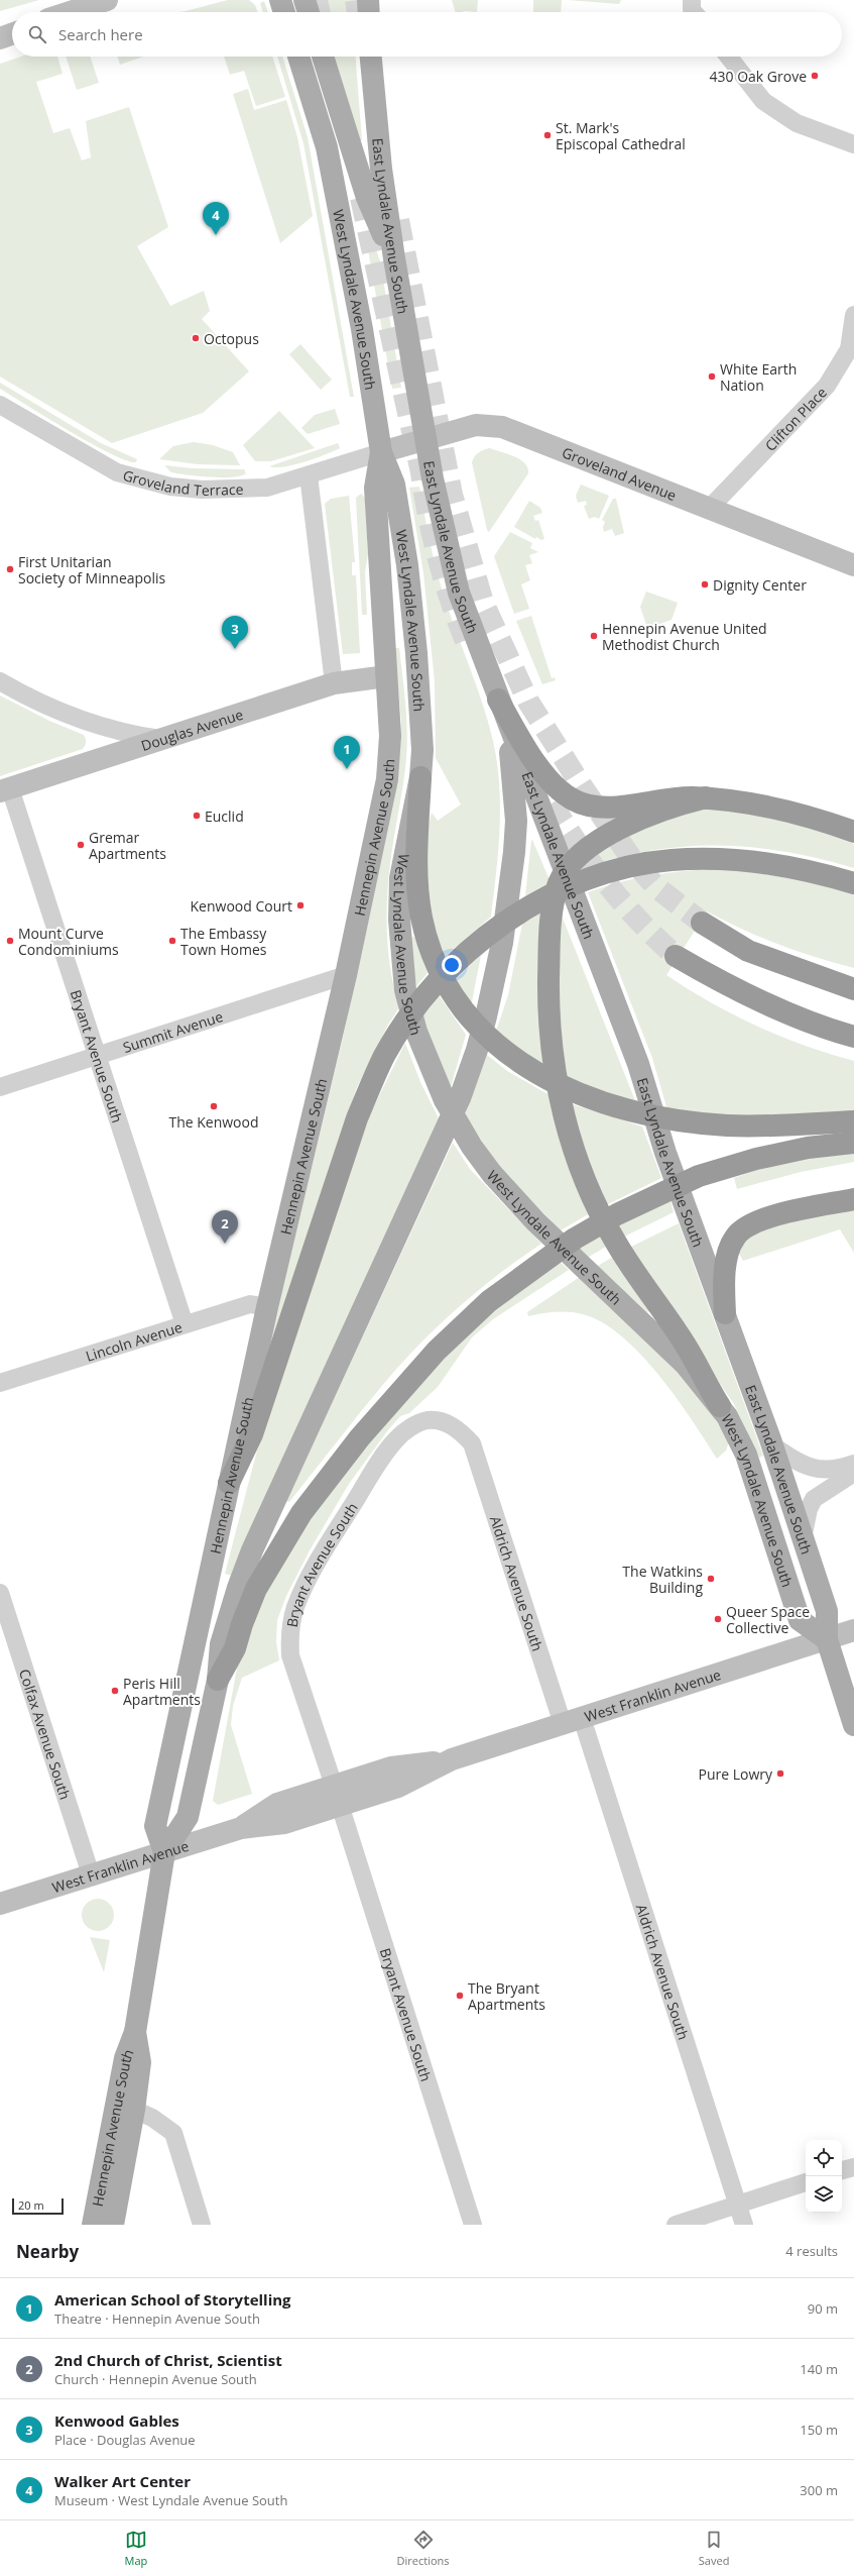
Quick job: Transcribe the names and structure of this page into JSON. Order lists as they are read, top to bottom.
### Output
{
  "streets": {
    "main road": ["East Lyndale Avenue South", "West Lyndale Avenue South", "Hennepin Avenue South"],
    "street": [
      "Clifton Place",
      "Groveland Avenue",
      "Groveland Terrace",
      "Douglas Avenue",
      "Summit Avenue",
      "Bryant Avenue South",
      "Lincoln Avenue",
      "Aldrich Avenue South",
      "West Franklin Avenue",
      "Colfax Avenue South"
    ]
  },
  "crossings": [
    ["East Lyndale Avenue South", "West Lyndale Avenue South"],
    ["East Lyndale Avenue South", "Groveland Avenue"],
    ["East Lyndale Avenue South", "Hennepin Avenue South"],
    ["East Lyndale Avenue South", "West Franklin Avenue"],
    ["West Lyndale Avenue South", "Groveland Avenue"],
    ["West Lyndale Avenue South", "Groveland Terrace"],
    ["West Lyndale Avenue South", "Hennepin Avenue South"],
    ["West Lyndale Avenue South", "West Franklin Avenue"],
    ["Clifton Place", "Groveland Avenue"],
    ["Groveland Avenue", "Groveland Terrace"],
    ["Groveland Avenue", "Hennepin Avenue South"],
    ["Groveland Terrace", "Hennepin Avenue South"],
    ["Douglas Avenue", "Hennepin Avenue South"],
    ["Douglas Avenue", "Bryant Avenue South"],
    ["Hennepin Avenue South", "Summit Avenue"],
    ["Hennepin Avenue South", "Lincoln Avenue"],
    ["Hennepin Avenue South", "West Franklin Avenue"],
    ["Summit Avenue", "Bryant Avenue South"],
    ["Bryant Avenue South", "Lincoln Avenue"],
    ["Bryant Avenue South", "Aldrich Avenue South"],
    ["Bryant Avenue South", "West Franklin Avenue"],
    ["Aldrich Avenue South", "West Franklin Avenue"],
    ["West Franklin Avenue", "Colfax Avenue South"]
  ],
  "places": [
    "430 Oak Grove",
    "St. Mark's Episcopal Cathedral",
    "Octopus",
    "White Earth Nation",
    "First Unitarian Society of Minneapolis",
    "Dignity Center",
    "Hennepin Avenue United Methodist Church",
    "Euclid",
    "Gremar Apartments",
    "Kenwood Court",
    "Mount Curve Condominiums",
    "The Embassy Town Homes",
    "The Kenwood",
    "The Watkins Building",
    "Queer Space Collective",
    "Peris Hill Apartments",
    "Pure Lowry",
    "The Bryant Apartments"
  ],
  "scale_bar": "20 m",
  "page": {
    "search": "Search here",
    "pins": [
      "4",
      "3",
      "1",
      "2"
    ],
    "scale": "20 m",
    "heading": ["Nearby", "4 results"],
    "list": [
      {
        "mark": "1",
        "name": "American School of Storytelling",
        "note": "Theatre · Hennepin Avenue South",
        "value": "90 m"
      },
      {
        "mark": "2",
        "name": "2nd Church of Christ, Scientist",
        "note": "Church · Hennepin Avenue South",
        "value": "140 m"
      },
      {
        "mark": "3",
        "name": "Kenwood Gables",
        "note": "Place · Douglas Avenue",
        "value": "150 m"
      },
      {
        "mark": "4",
        "name": "Walker Art Center",
        "note": "Museum · West Lyndale Avenue South",
        "value": "300 m"
      }
    ],
    "nav": ["Map", "Directions", "Saved"]
  }
}
